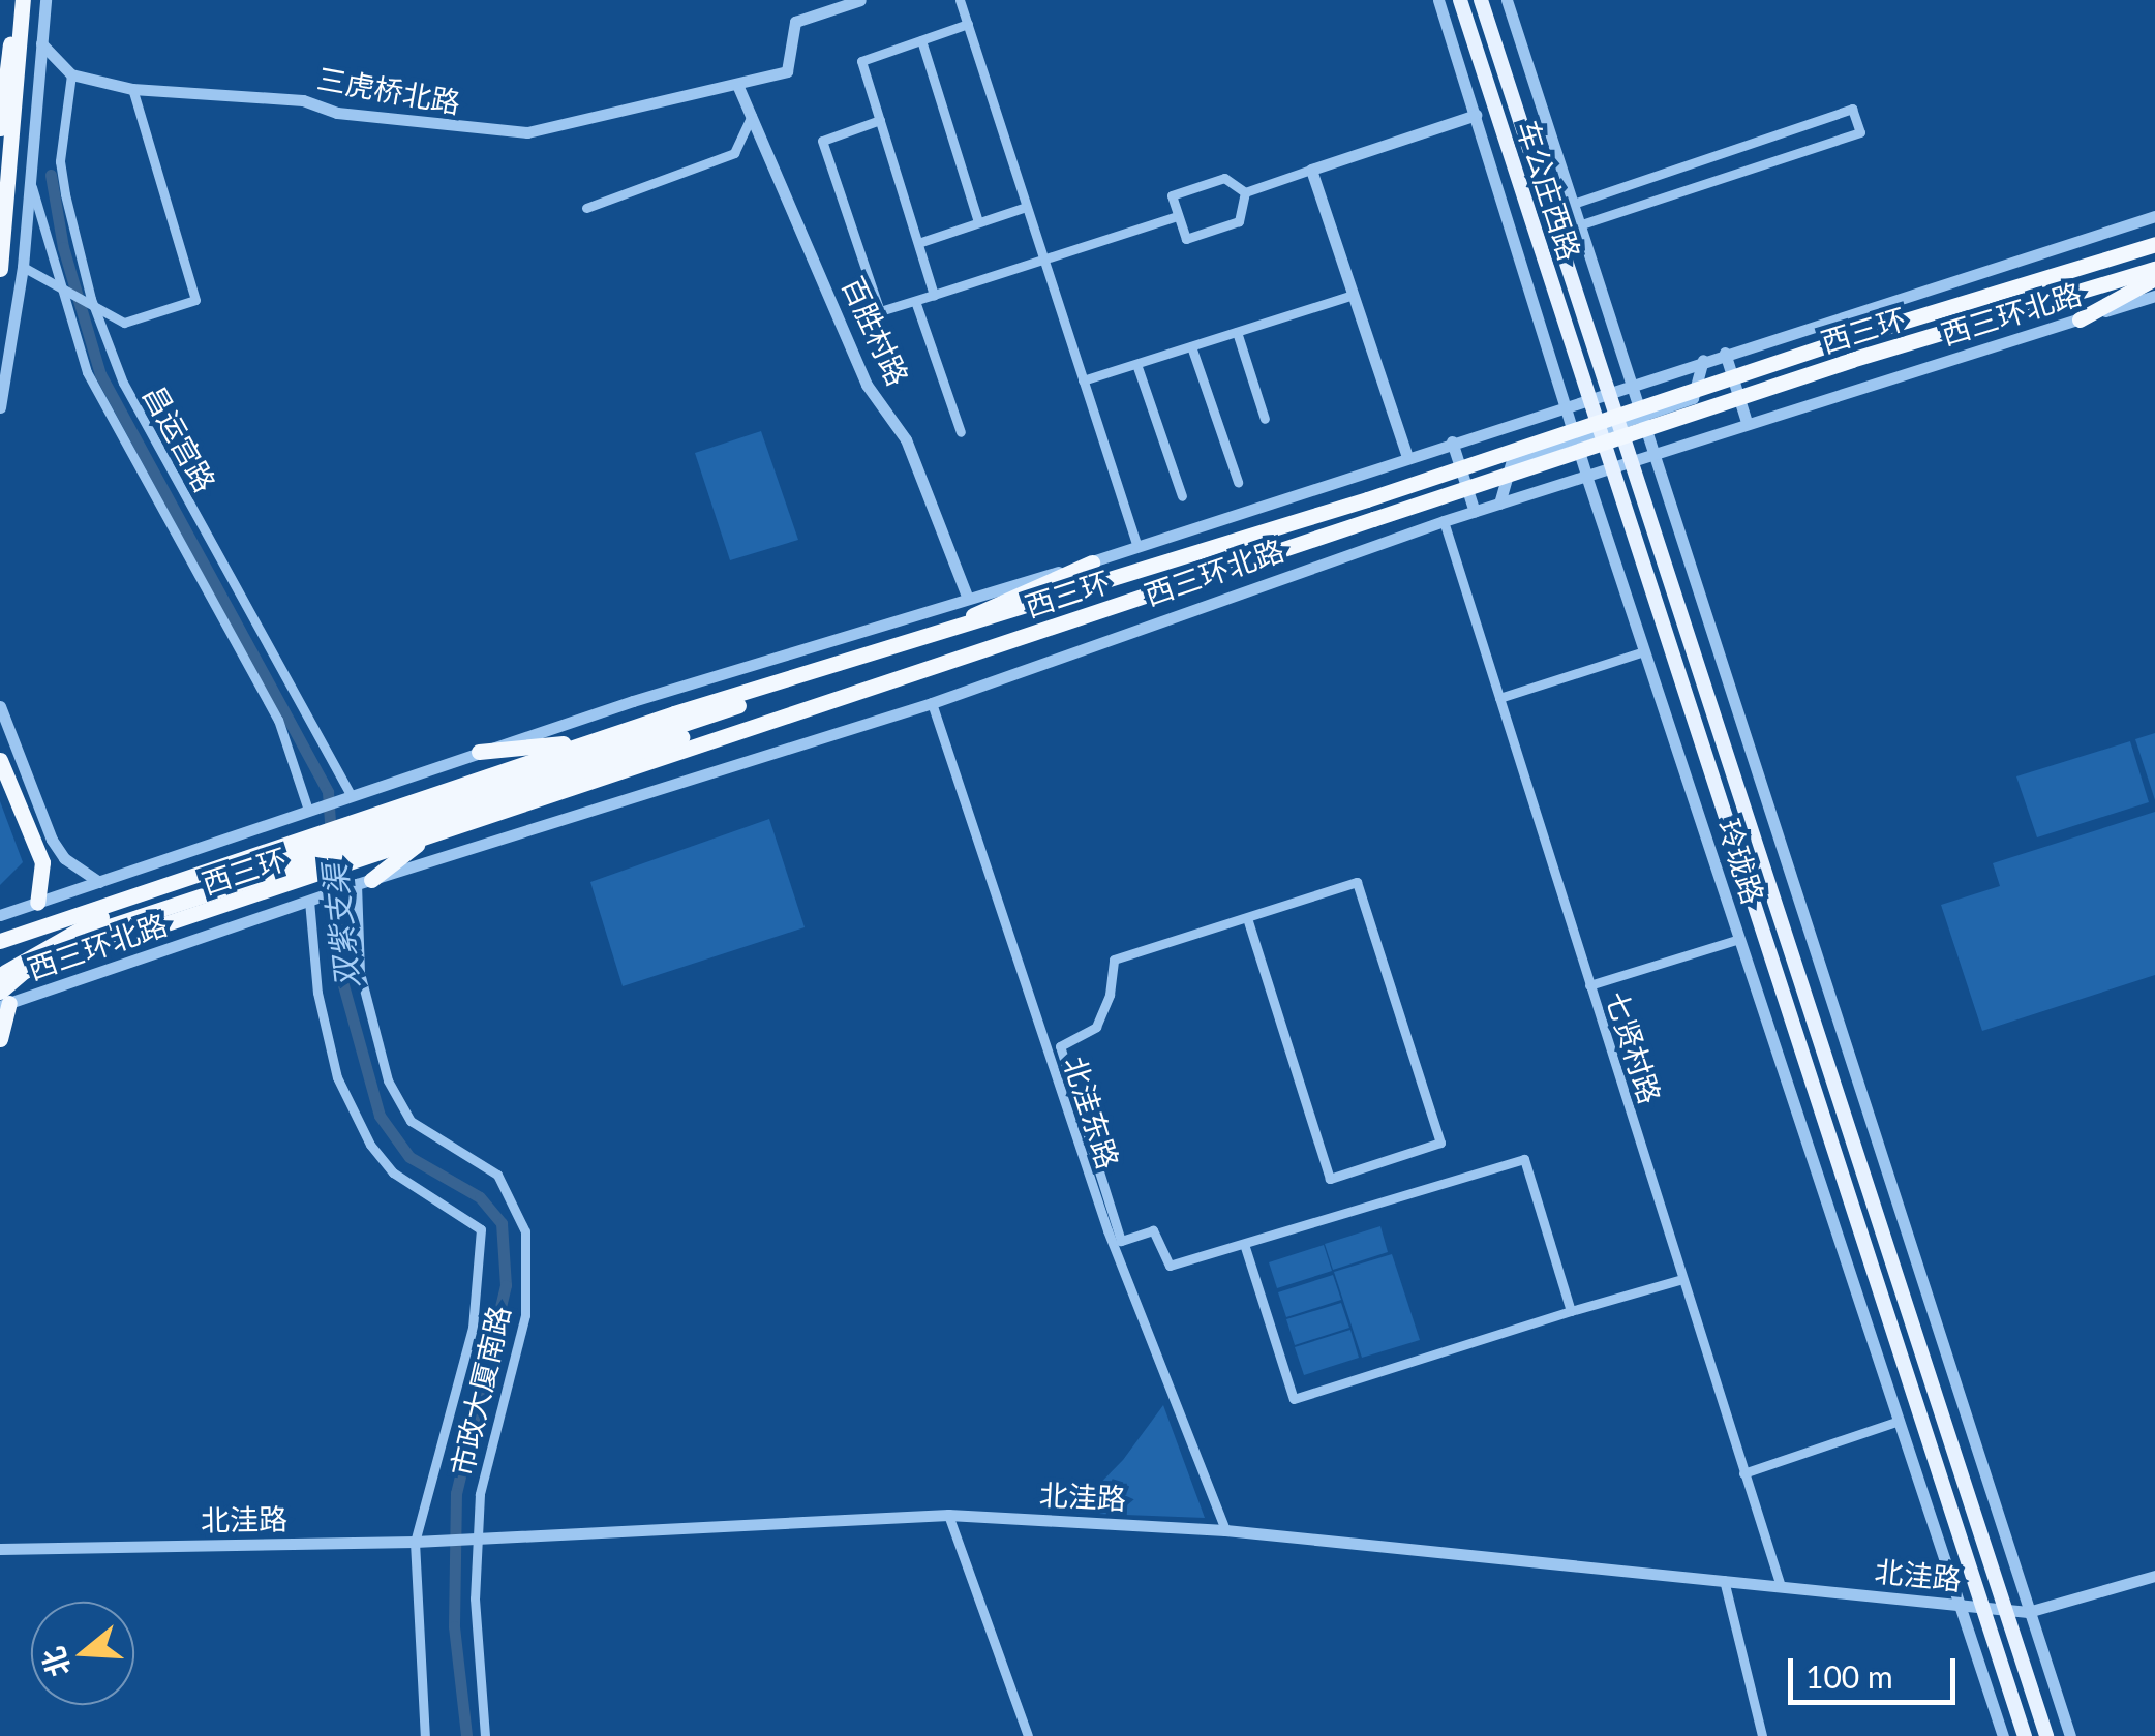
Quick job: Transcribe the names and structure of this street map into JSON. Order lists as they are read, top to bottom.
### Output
{
  "streets": {
    "highway": ["西三环"],
    "main road": ["车公庄西路", "玲珑路"],
    "street": [
      "三虎桥北路",
      "西三环北路",
      "百胜村路",
      "昌运宫路",
      "七贤村路",
      "北洼东路",
      "市政大厦南路",
      "北洼路"
    ]
  },
  "crossings": [
    ["三虎桥北路", "百胜村路"],
    ["三虎桥北路", "昌运宫路"],
    ["车公庄西路", "西三环北路"],
    ["车公庄西路", "玲珑路"],
    ["西三环北路", "百胜村路"],
    ["西三环北路", "昌运宫路"],
    ["西三环北路", "玲珑路"],
    ["西三环北路", "七贤村路"],
    ["西三环北路", "北洼东路"],
    ["西三环北路", "市政大厦南路"],
    ["玲珑路", "北洼路"],
    ["七贤村路", "北洼路"],
    ["北洼东路", "北洼路"],
    ["市政大厦南路", "北洼路"]
  ],
  "water": ["双紫支渠"],
  "scale_bar": "100 m",
  "north": "left"
}
